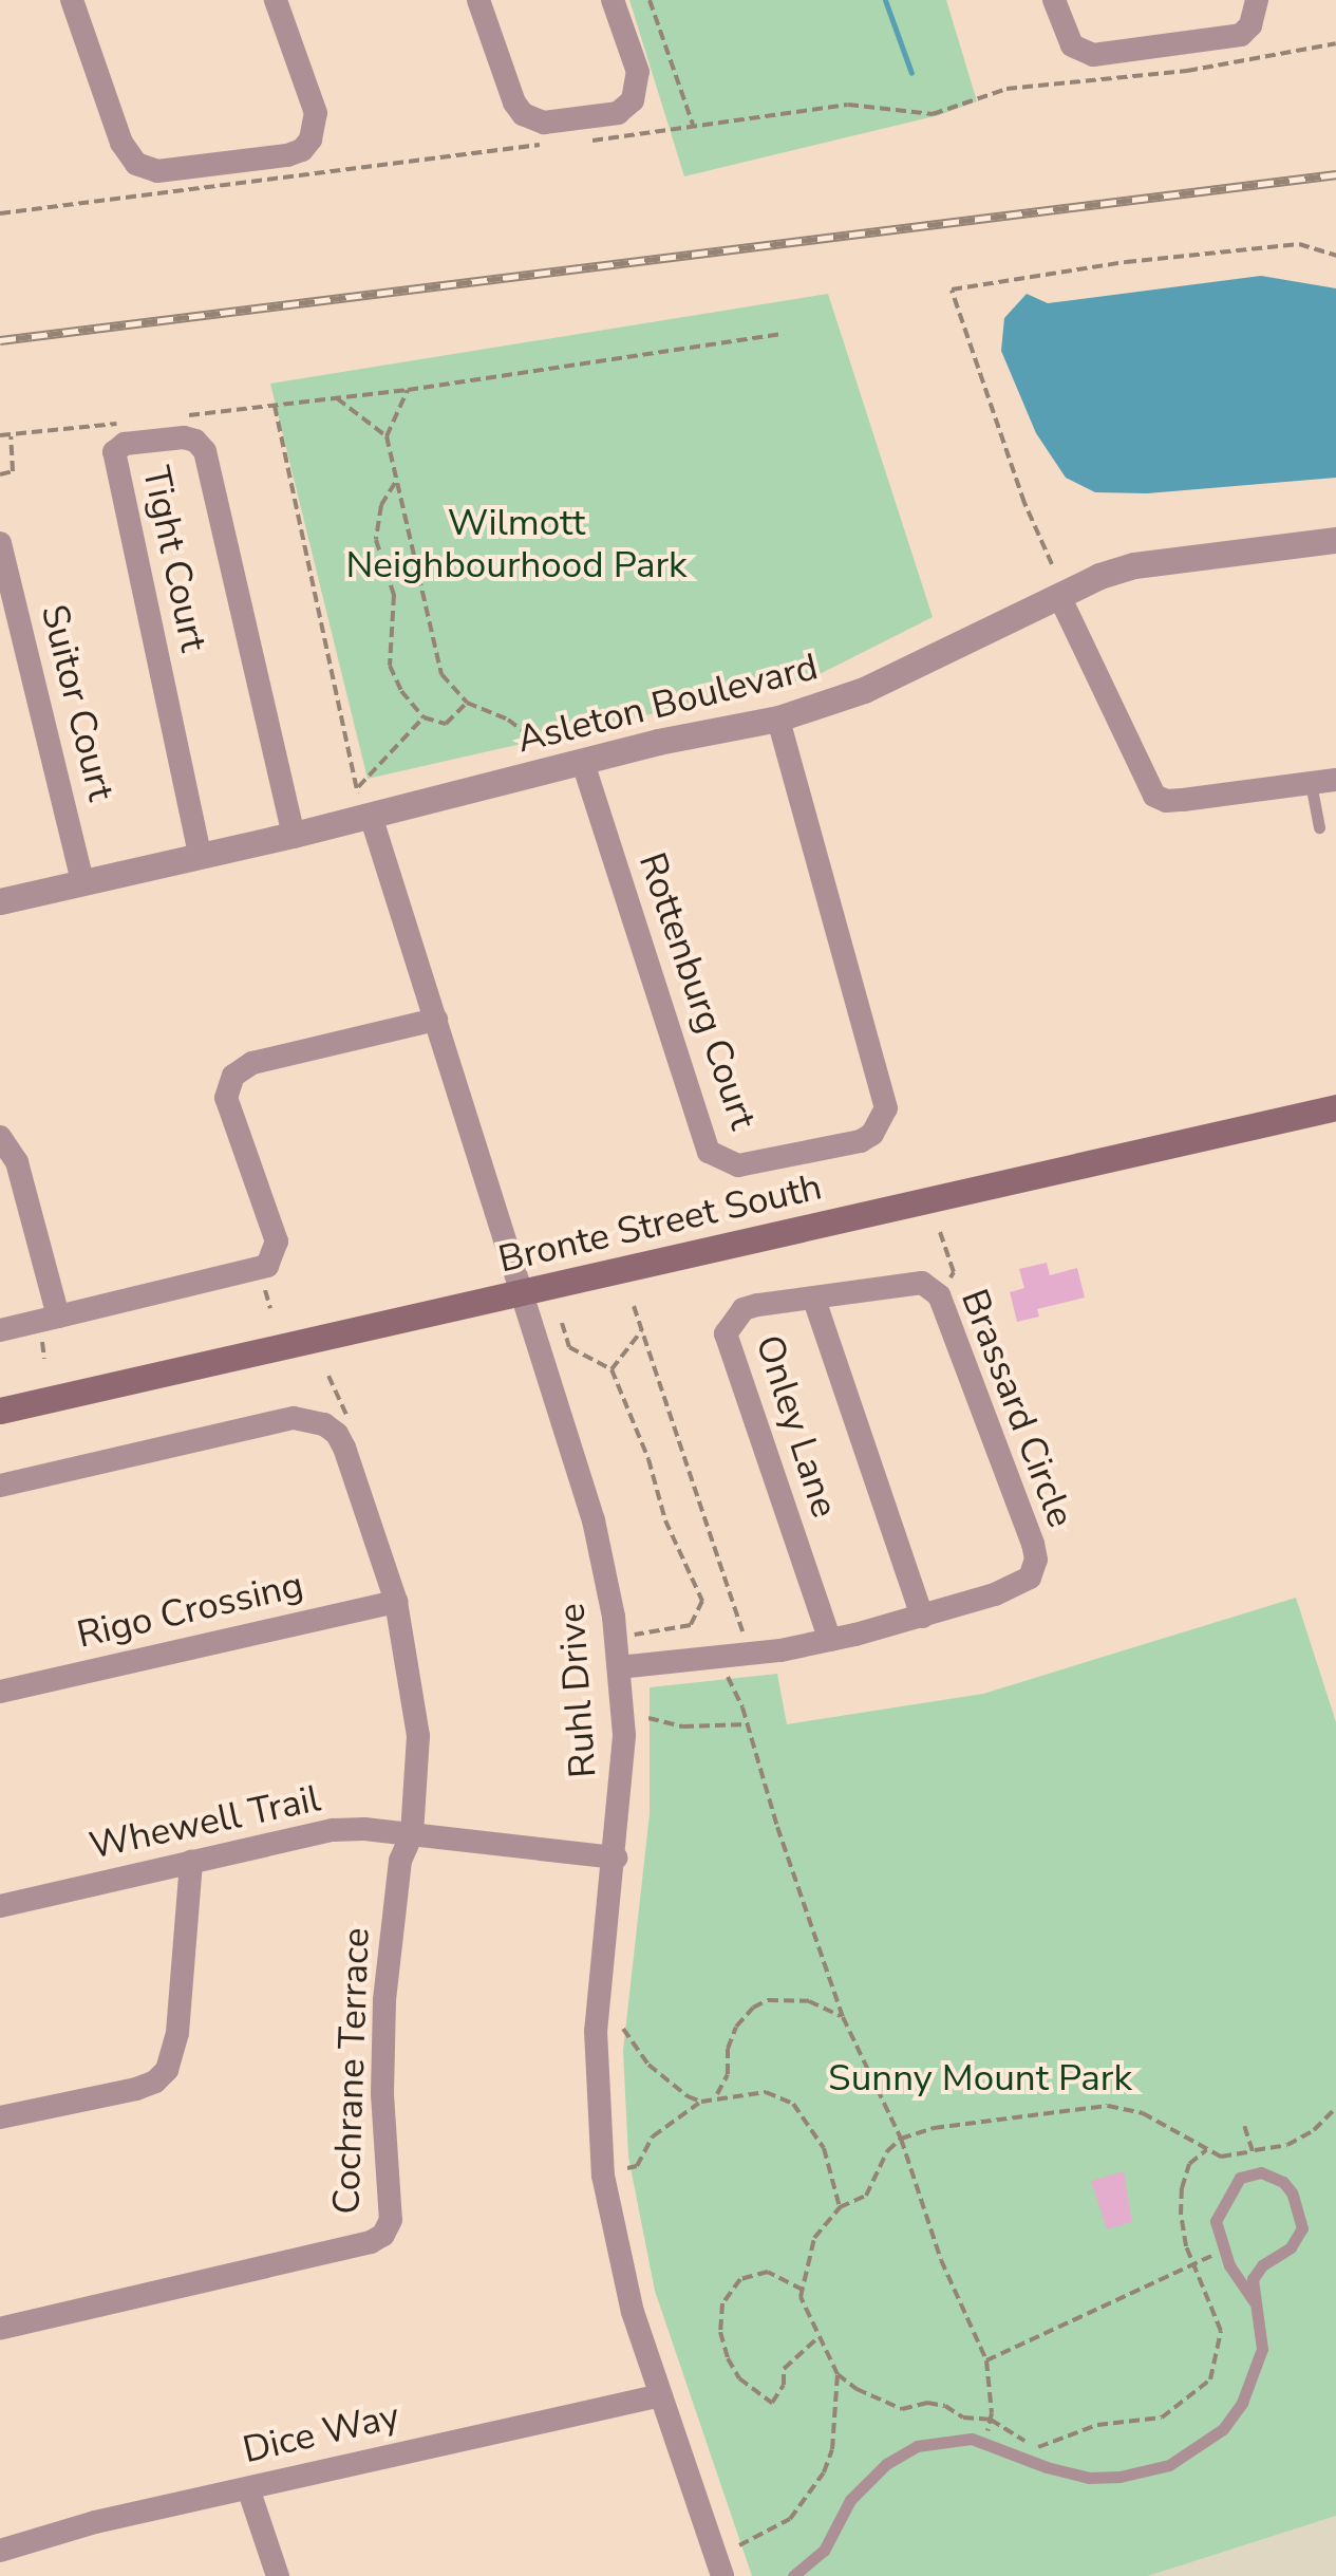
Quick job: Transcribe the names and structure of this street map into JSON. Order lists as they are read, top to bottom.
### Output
{
  "streets": {
    "main road": ["Bronte Street South"],
    "street": [
      "Tight Court",
      "Suitor Court",
      "Asleton Boulevard",
      "Rottenburg Court",
      "Brassard Circle",
      "Onley Lane",
      "Rigo Crossing",
      "Ruhl Drive",
      "Whewell Trail",
      "Cochrane Terrace",
      "Dice Way"
    ]
  },
  "crossings": [
    ["Tight Court", "Asleton Boulevard"],
    ["Suitor Court", "Asleton Boulevard"],
    ["Asleton Boulevard", "Rottenburg Court"],
    ["Asleton Boulevard", "Ruhl Drive"],
    ["Bronte Street South", "Ruhl Drive"],
    ["Brassard Circle", "Onley Lane"],
    ["Brassard Circle", "Ruhl Drive"],
    ["Ruhl Drive", "Whewell Trail"],
    ["Ruhl Drive", "Dice Way"],
    ["Whewell Trail", "Cochrane Terrace"]
  ],
  "parks": ["Wilmott Neighbourhood Park", "Sunny Mount Park"]
}
